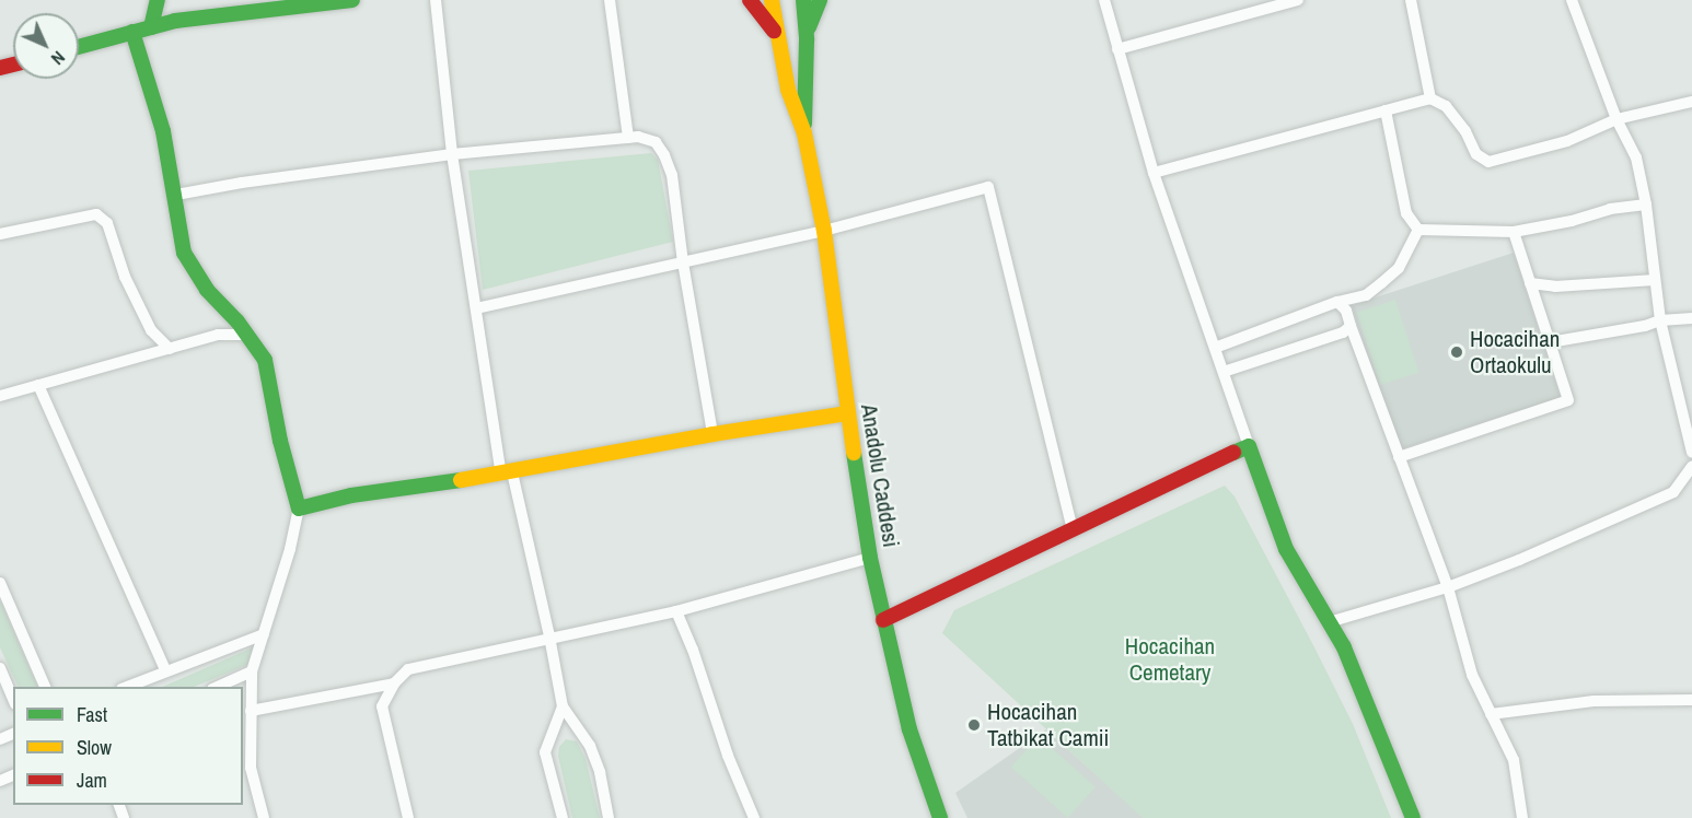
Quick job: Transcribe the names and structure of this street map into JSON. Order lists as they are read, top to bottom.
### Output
{
  "streets": {
    "street": ["Anadolu Caddesi"]
  },
  "parks": ["Hocacihan Cemetary"],
  "places": ["Hocacihan Ortaokulu", "Hocacihan Tatbikat Camii"],
  "legend": ["Fast", "Slow", "Jam"],
  "north": "bottom right"
}
